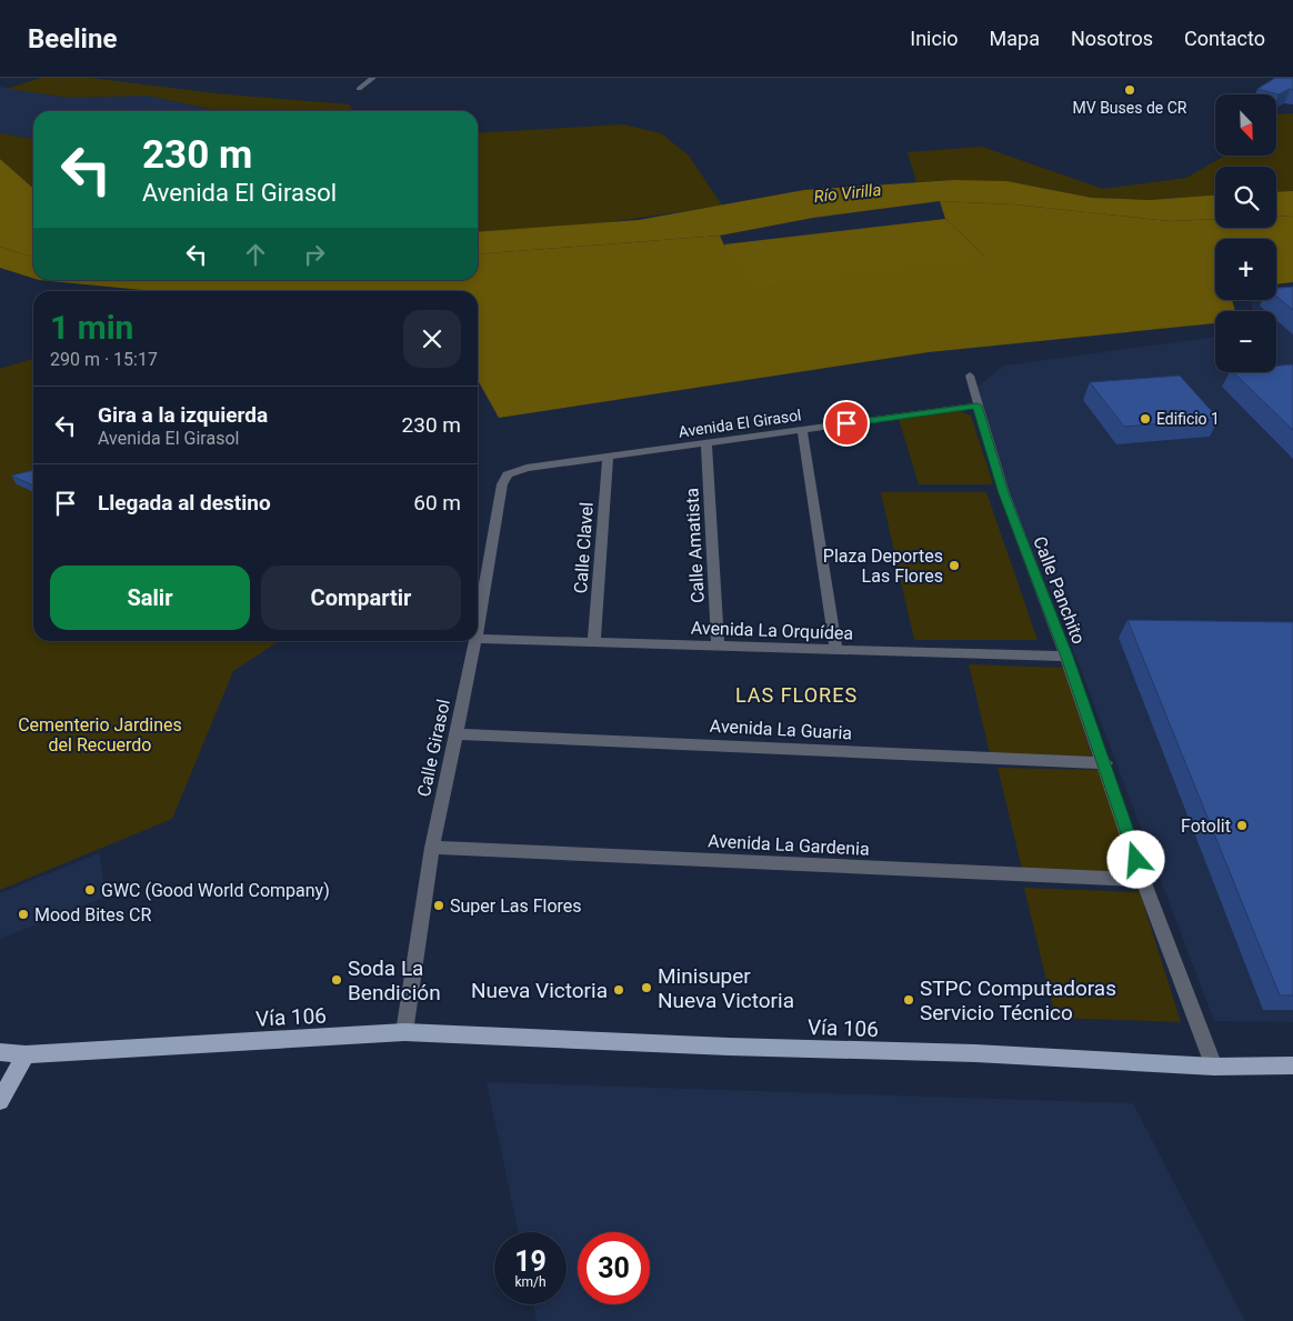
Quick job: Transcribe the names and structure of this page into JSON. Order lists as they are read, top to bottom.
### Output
{
  "streets": {
    "main road": ["Vía 106"],
    "street": [
      "Avenida El Girasol",
      "Calle Amatista",
      "Calle Clavel",
      "Calle Panchito",
      "Avenida La Orquídea",
      "Avenida La Guaria",
      "Calle Girasol",
      "Avenida La Gardenia"
    ]
  },
  "crossings": [
    ["Avenida El Girasol", "Calle Amatista"],
    ["Avenida El Girasol", "Calle Clavel"],
    ["Avenida El Girasol", "Calle Panchito"],
    ["Avenida El Girasol", "Calle Girasol"],
    ["Calle Amatista", "Avenida La Orquídea"],
    ["Calle Clavel", "Avenida La Orquídea"],
    ["Calle Panchito", "Avenida La Orquídea"],
    ["Calle Panchito", "Avenida La Guaria"],
    ["Calle Panchito", "Avenida La Gardenia"],
    ["Calle Panchito", "Vía 106"],
    ["Avenida La Guaria", "Calle Girasol"],
    ["Calle Girasol", "Avenida La Gardenia"],
    ["Calle Girasol", "Vía 106"]
  ],
  "districts": ["LAS FLORES"],
  "water": ["Río Virilla"],
  "parks": ["Cementerio Jardines del Recuerdo"],
  "places": [
    "MV Buses de CR",
    "Edificio 1",
    "Plaza Deportes Las Flores",
    "Fotolit",
    "GWC (Good World Company)",
    "Super Las Flores",
    "Mood Bites CR",
    "Soda La Bendición",
    "Minisuper Nueva Victoria",
    "Nueva Victoria",
    "STPC Computadoras Servicio Técnico"
  ],
  "north": "bottom right",
  "page": {
    "header": "Beeline",
    "nav": [
      "Inicio",
      "Mapa",
      "Nosotros",
      "Contacto"
    ],
    "map_buttons": ["+", "−"],
    "turn": ["230 m", "Avenida El Girasol"],
    "heading": ["1 min", "290 m · 15:17"],
    "list": [
      {
        "name": "Gira a la izquierda",
        "note": "Avenida El Girasol",
        "value": "230 m"
      },
      {
        "name": "Llegada al destino",
        "value": "60 m"
      }
    ],
    "buttons": ["Salir", "Compartir"],
    "speed": "19 km/h",
    "limit": "30"
  }
}
